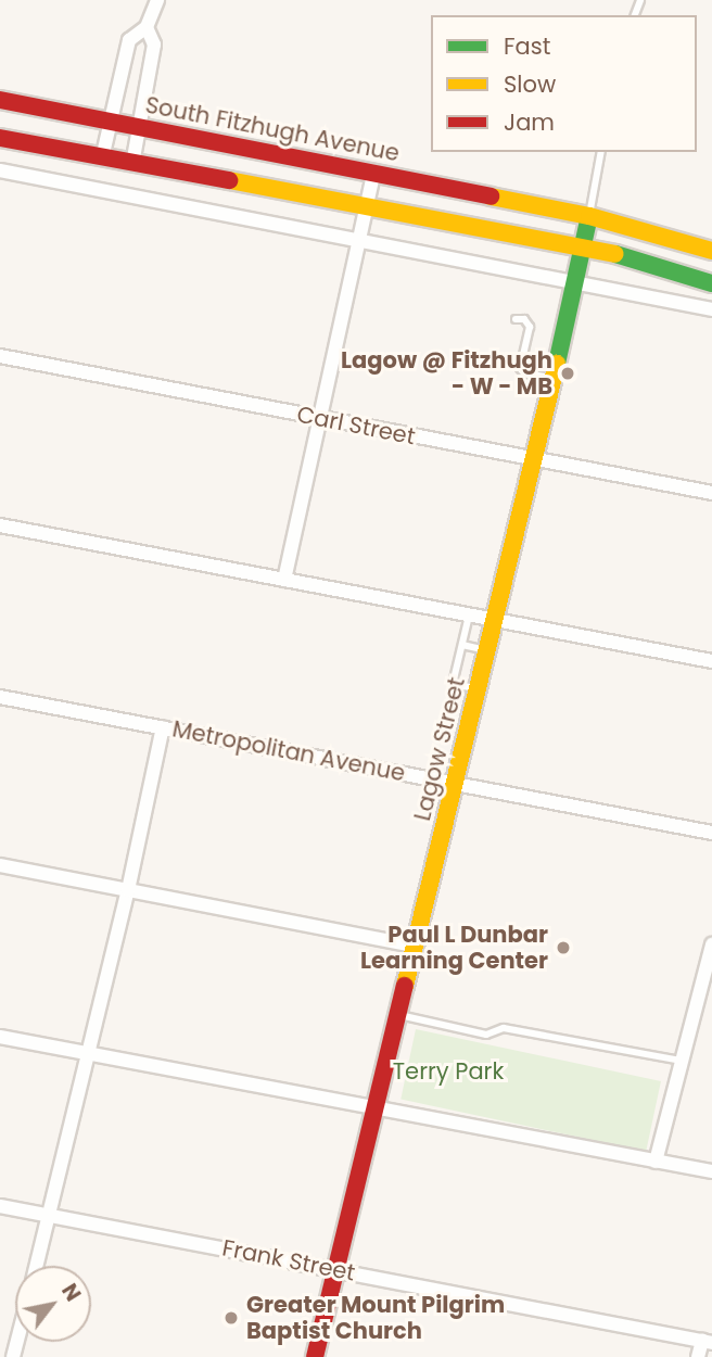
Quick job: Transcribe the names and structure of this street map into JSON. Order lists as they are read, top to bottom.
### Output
{
  "streets": {
    "main road": ["South Fitzhugh Avenue", "Lagow Street"],
    "street": ["Carl Street", "Metropolitan Avenue", "Frank Street"]
  },
  "crossings": [
    ["South Fitzhugh Avenue", "Lagow Street"],
    ["Carl Street", "Lagow Street"],
    ["Lagow Street", "Metropolitan Avenue"],
    ["Lagow Street", "Frank Street"]
  ],
  "parks": ["Terry Park"],
  "places": ["Lagow @ Fitzhugh - W - MB", "Paul L Dunbar Learning Center", "Greater Mount Pilgrim Baptist Church"],
  "legend": ["Fast", "Slow", "Jam"],
  "north": "top right"
}
